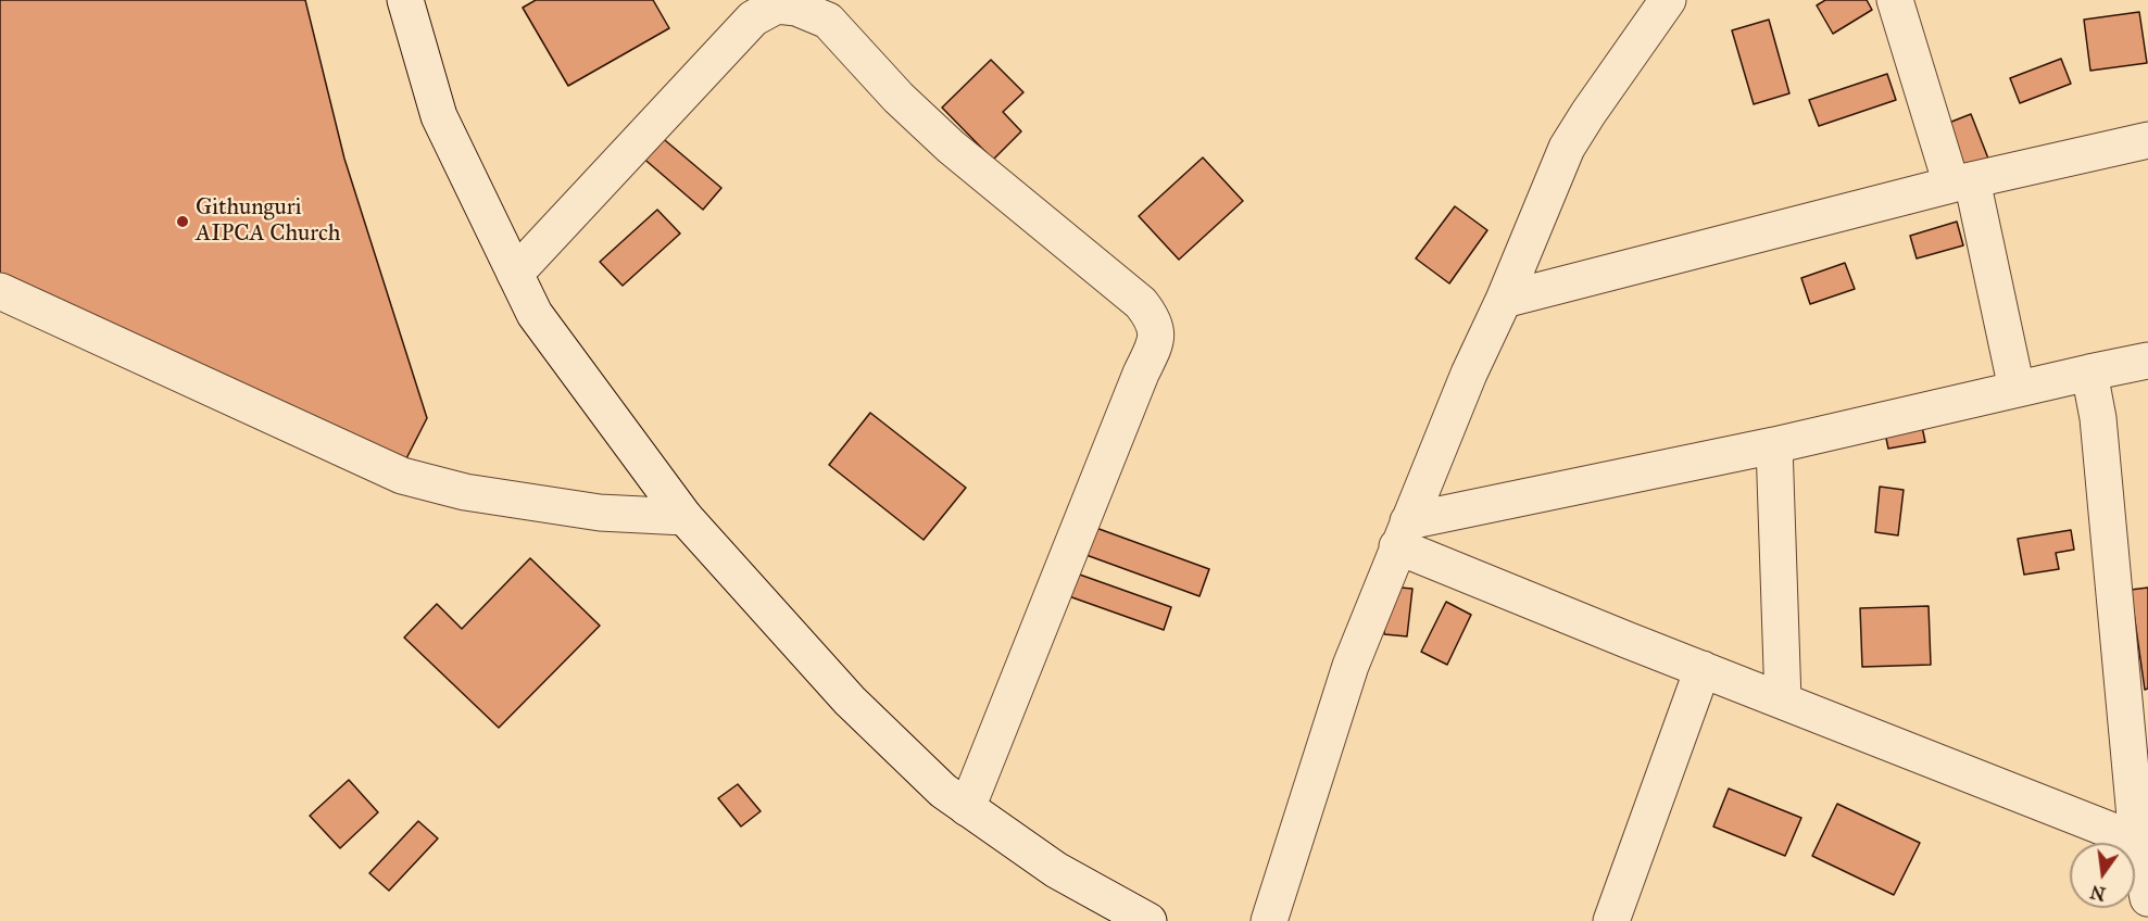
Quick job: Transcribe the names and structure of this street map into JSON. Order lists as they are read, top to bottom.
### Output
{
  "places": ["Githunguri AIPCA Church"],
  "north": "bottom"
}
